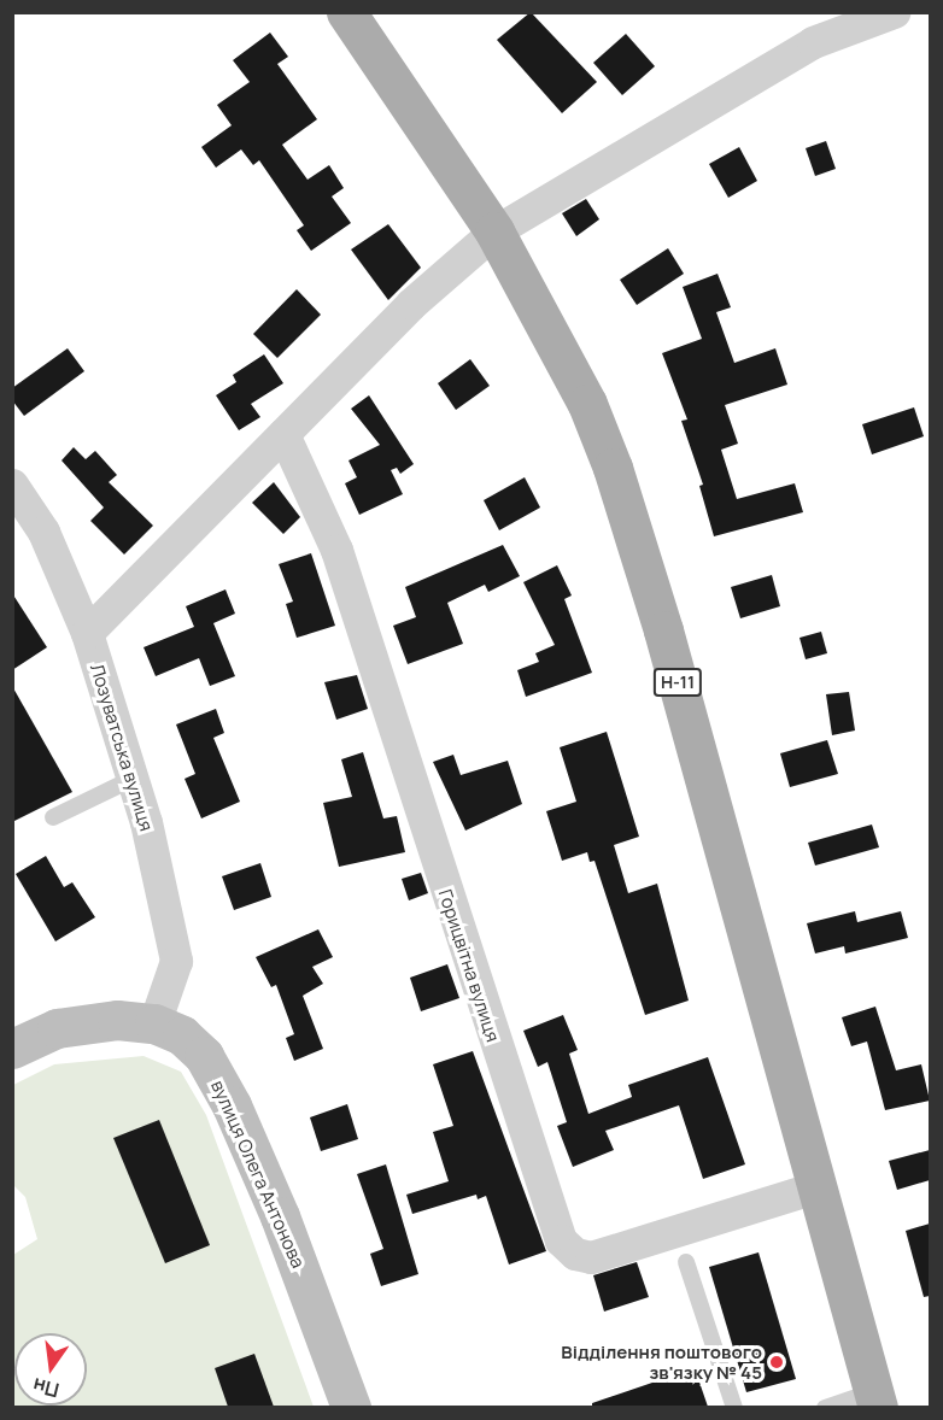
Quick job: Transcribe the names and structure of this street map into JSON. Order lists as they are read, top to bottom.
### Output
{
  "streets": {
    "main road": ["Н-11", "вулиця Олега Антонова"],
    "street": ["Лозуватська вулиця", "Горицвітна вулиця"]
  },
  "crossings": [
    ["Н-11", "Горицвітна вулиця"],
    ["Лозуватська вулиця", "вулиця Олега Антонова"]
  ],
  "places": ["Відділення поштового зв'язку № 45"],
  "north": "bottom"
}
